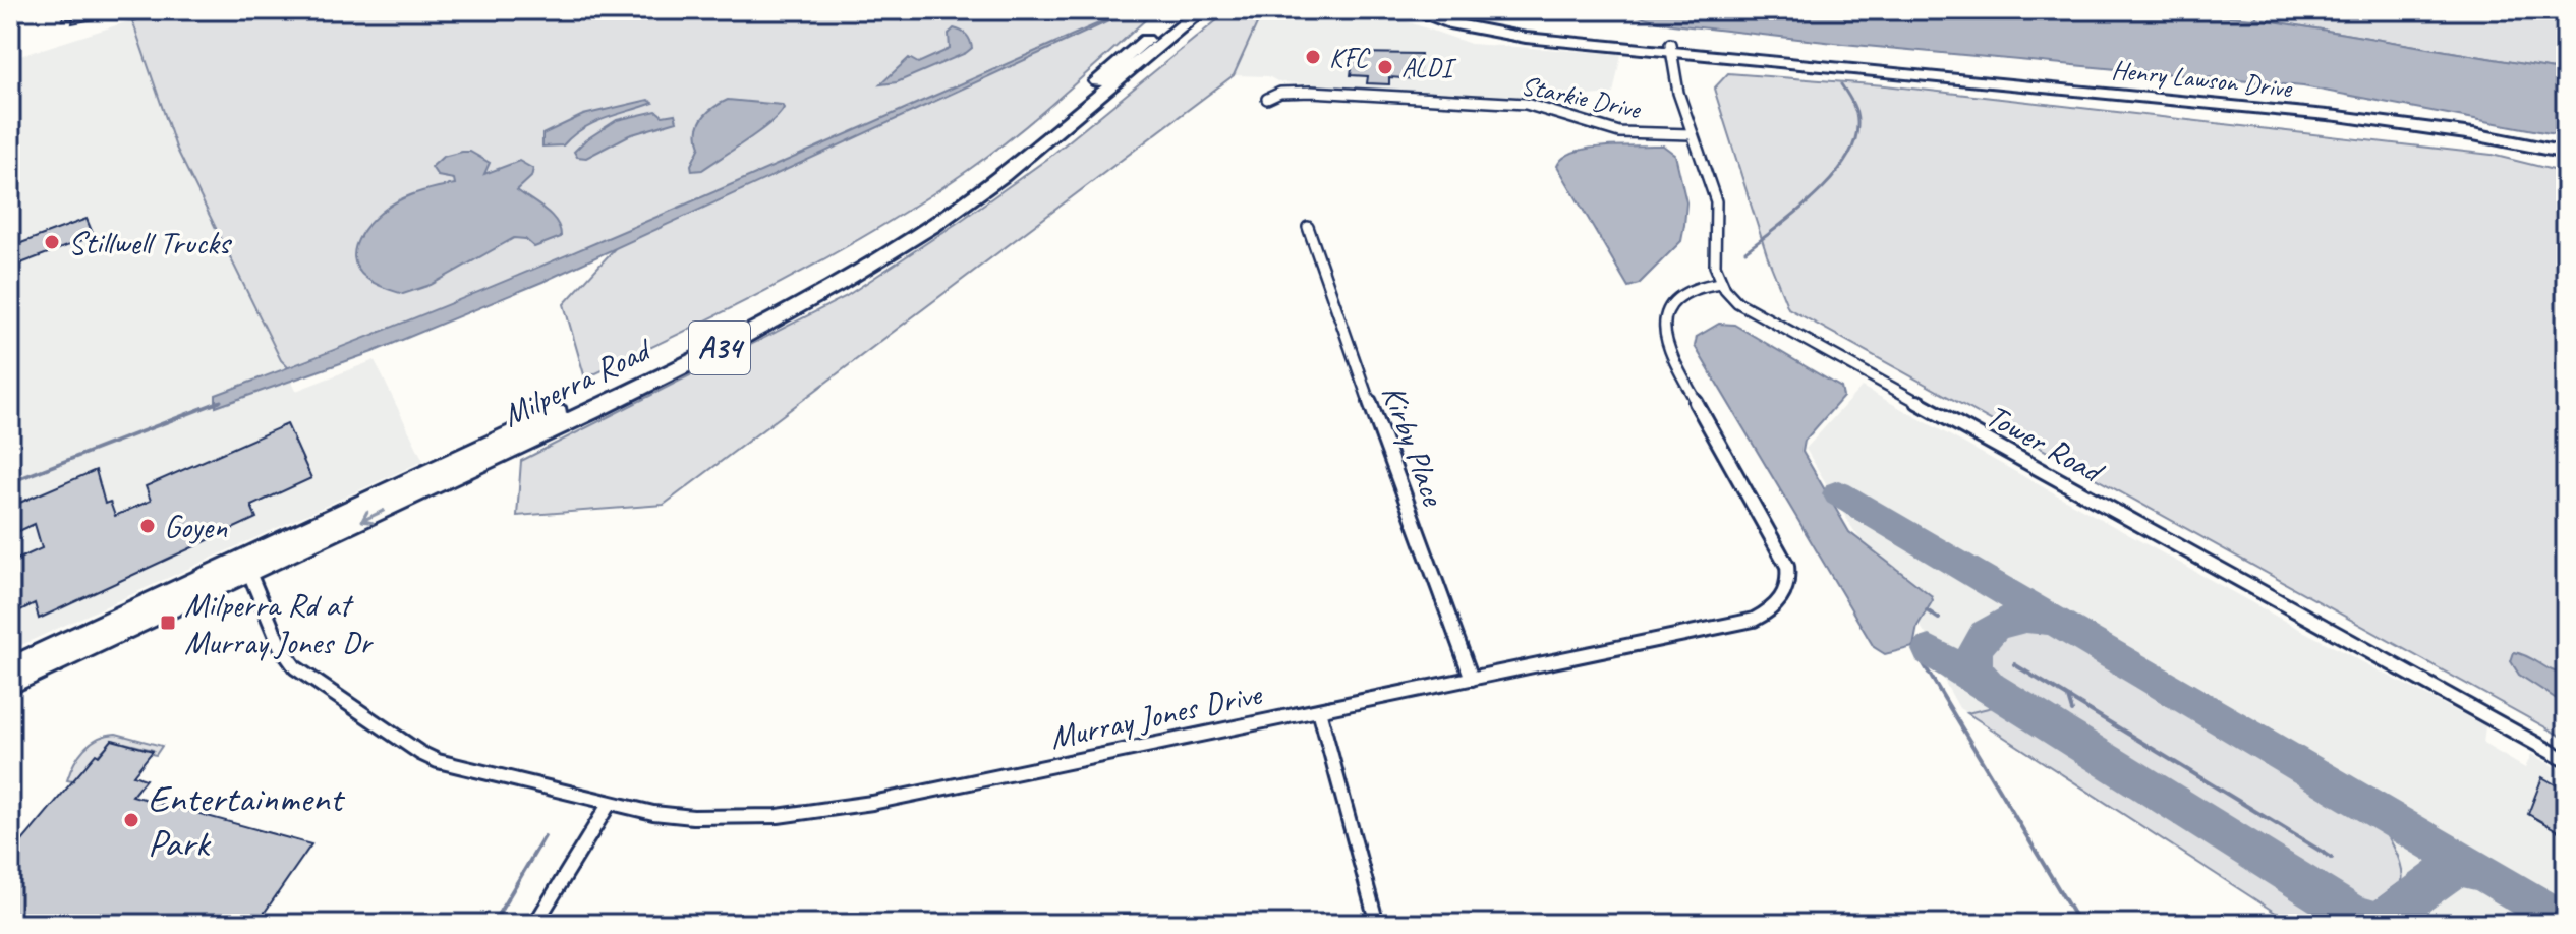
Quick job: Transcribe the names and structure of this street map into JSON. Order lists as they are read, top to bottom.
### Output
{
  "streets": {
    "highway": ["A34", "Milperra Road"],
    "main road": ["Henry Lawson Drive"],
    "street": [
      "Starkie Drive",
      "Tower Road",
      "Kirby Place",
      "Murray Jones Drive"
    ]
  },
  "crossings": [
    ["Milperra Road", "Murray Jones Drive"],
    ["Tower Road", "Murray Jones Drive"],
    ["Kirby Place", "Murray Jones Drive"]
  ],
  "places": {
    "other": [
      "KFC",
      "ALDI",
      "Stillwell Trucks",
      "Goyen",
      "Entertainment Park"
    ],
    "transit": ["Milperra Rd at Murray Jones Dr"]
  }
}
